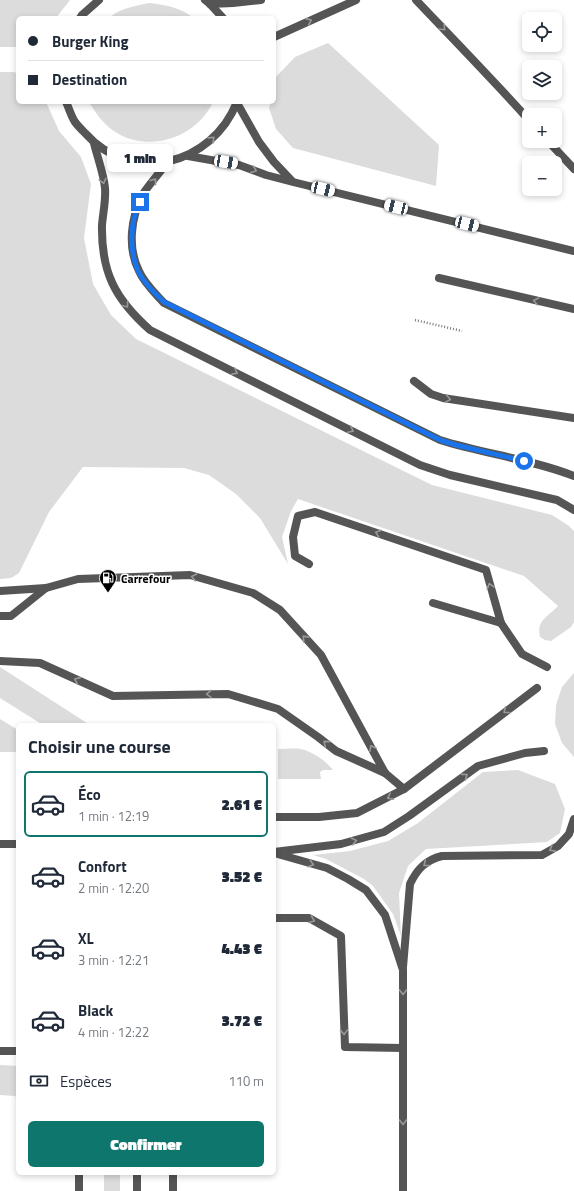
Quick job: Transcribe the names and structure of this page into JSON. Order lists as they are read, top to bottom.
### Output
{
  "places": {
    "fuel station": ["Carrefour"]
  },
  "page": {
    "map_buttons": ["+", "−"],
    "banner": ["Burger King", "Destination"],
    "bubble": "1 min",
    "heading": "Choisir une course",
    "list": [
      {
        "name": "Éco",
        "note": "1 min · 12:19",
        "value": "2.61 €"
      },
      {
        "name": "Confort",
        "note": "2 min · 12:20",
        "value": "3.52 €"
      },
      {
        "name": "XL",
        "note": "3 min · 12:21",
        "value": "4.43 €"
      },
      {
        "name": "Black",
        "note": "4 min · 12:22",
        "value": "3.72 €"
      }
    ],
    "pay": ["Espèces", "110 m"],
    "buttons": "Confirmer"
  }
}
